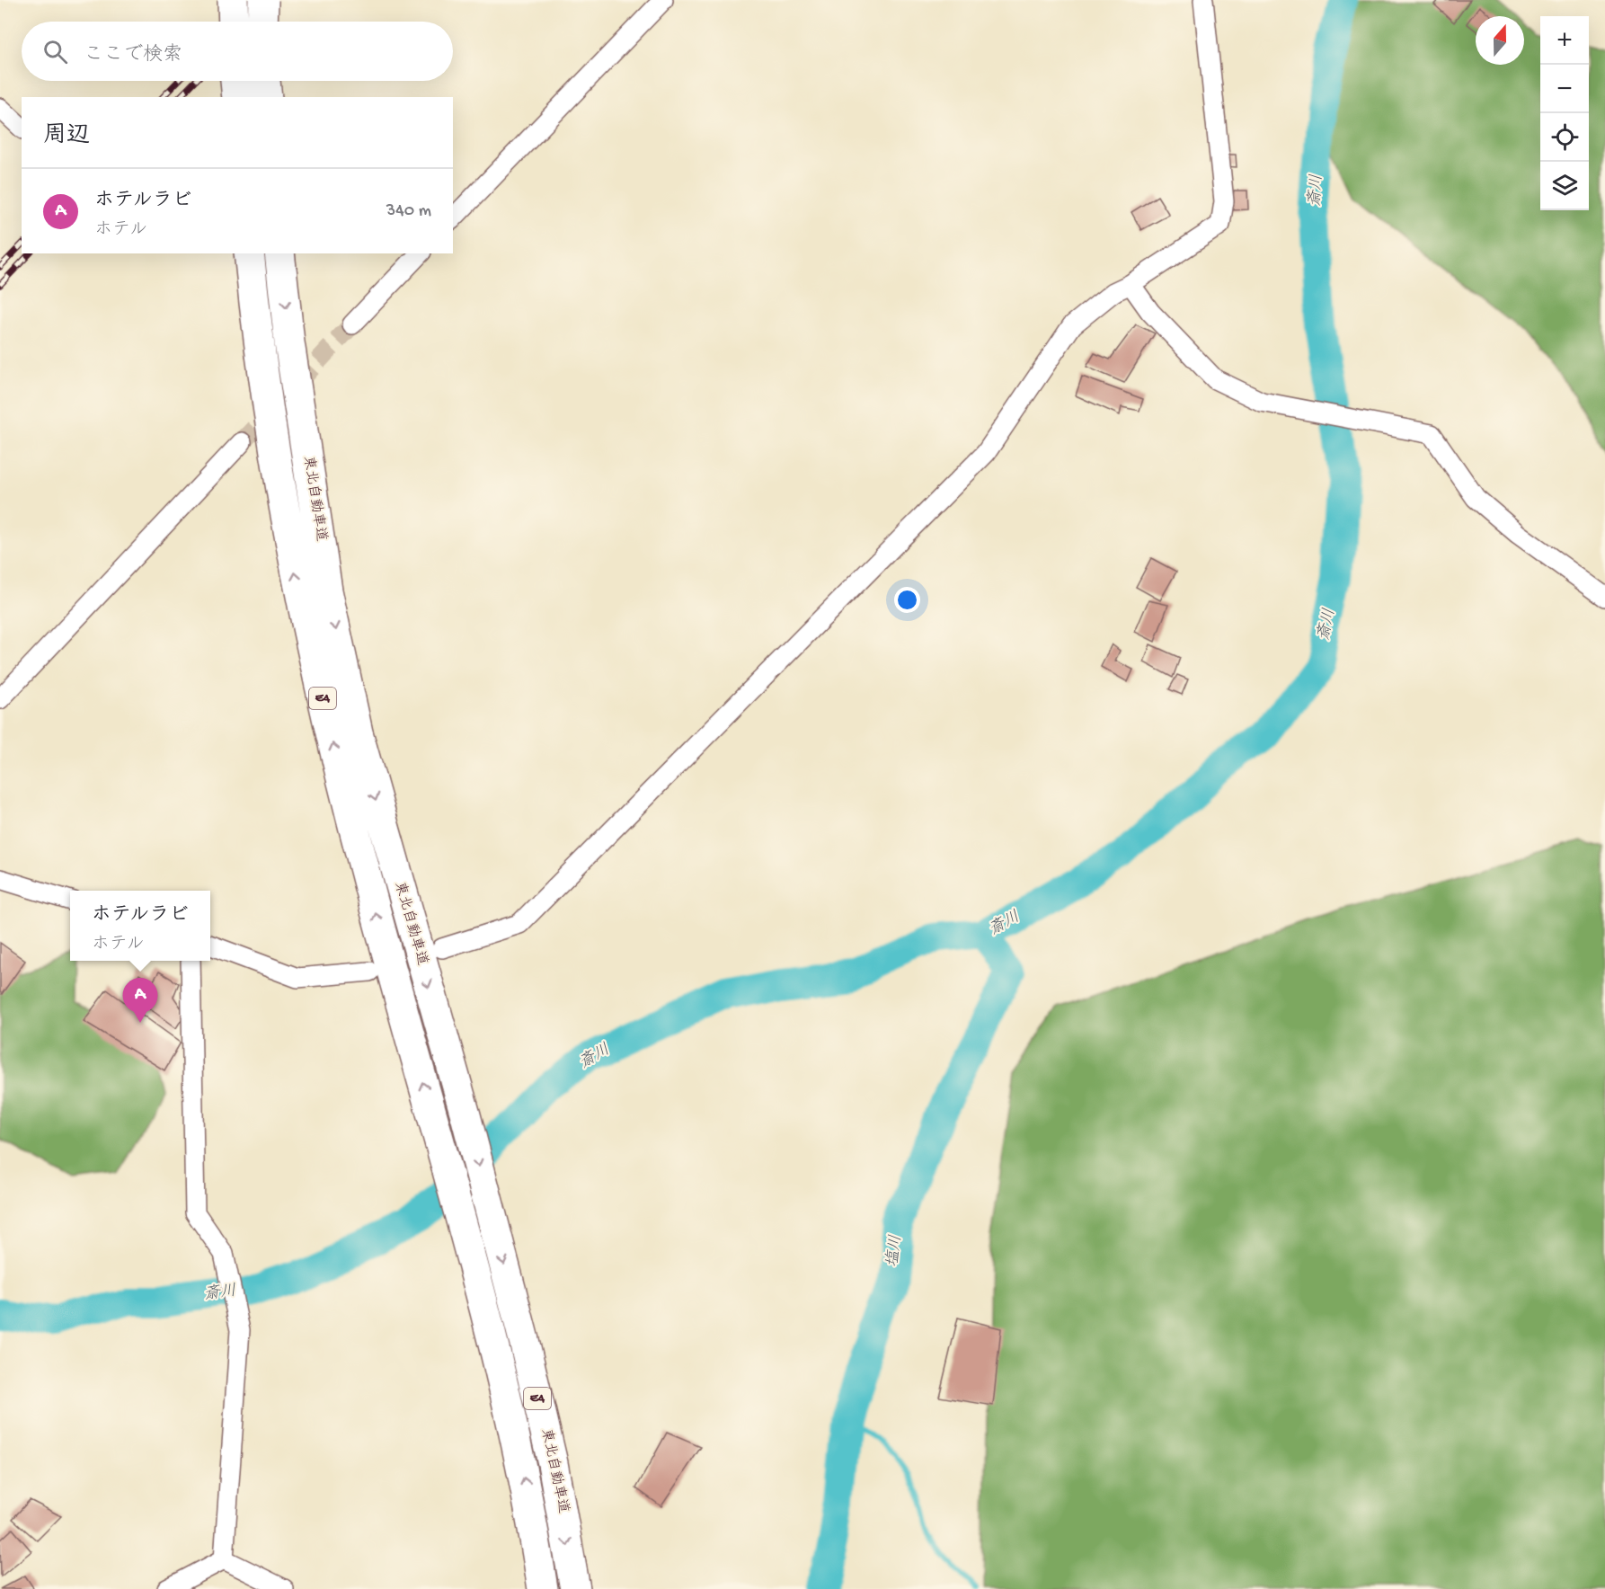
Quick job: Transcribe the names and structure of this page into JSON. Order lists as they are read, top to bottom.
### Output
{
  "streets": {
    "highway": ["東北自動車道", "E4"]
  },
  "water": ["斎川", "塩川"],
  "north": "top",
  "page": {
    "map_buttons": ["+", "−"],
    "search": "ここで検索",
    "heading": "周辺",
    "list": [
      {
        "mark": "A",
        "name": "ホテルラビ",
        "note": "ホテル",
        "value": "340 m"
      }
    ],
    "popup": ["ホテルラビ", "ホテル"],
    "pins": "A"
  }
}
